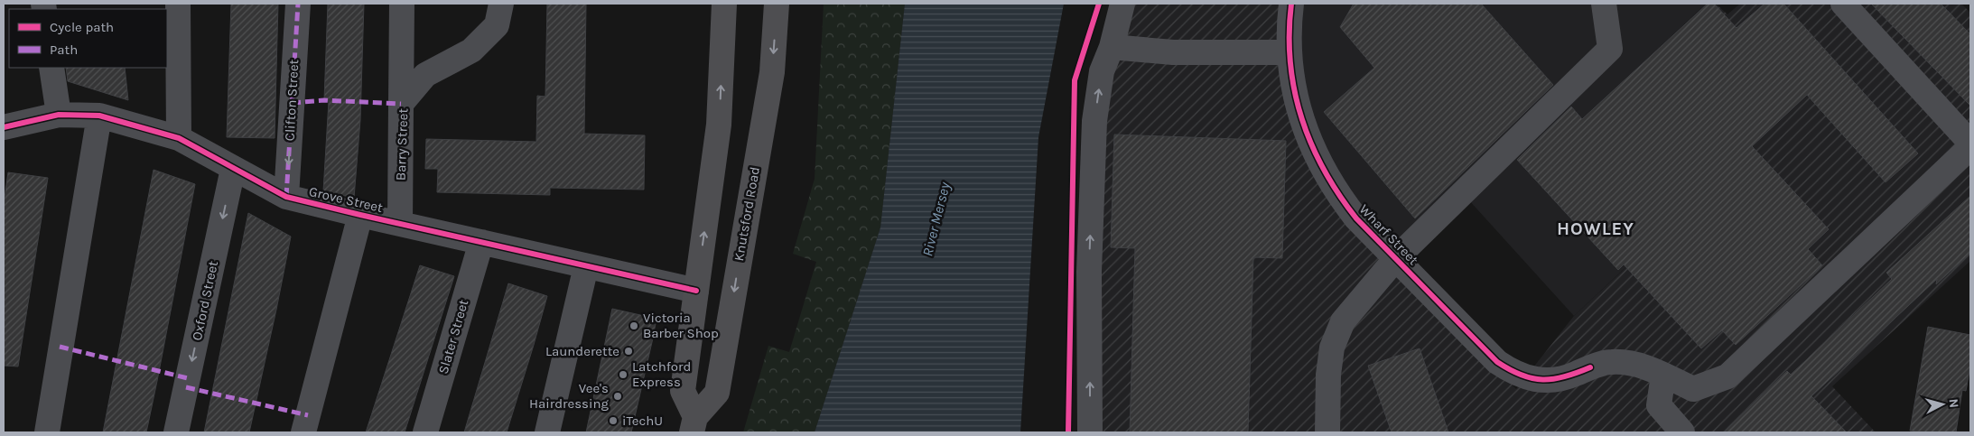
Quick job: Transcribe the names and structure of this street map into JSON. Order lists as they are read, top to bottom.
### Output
{
  "streets": {
    "highway": ["Knutsford Road"],
    "street": [
      "Clifton Street",
      "Barry Street",
      "Grove Street",
      "Wharf Street",
      "Oxford Street",
      "Slater Street"
    ]
  },
  "crossings": [
    ["Clifton Street", "Grove Street"],
    ["Barry Street", "Grove Street"],
    ["Grove Street", "Knutsford Road"],
    ["Grove Street", "Oxford Street"],
    ["Grove Street", "Slater Street"]
  ],
  "districts": ["HOWLEY"],
  "water": ["River Mersey"],
  "places": [
    "Victoria Barber Shop",
    "Launderette",
    "Latchford Express",
    "Vee's Hairdressing",
    "iTechU"
  ],
  "legend": ["Cycle path", "Path"],
  "north": "right"
}
